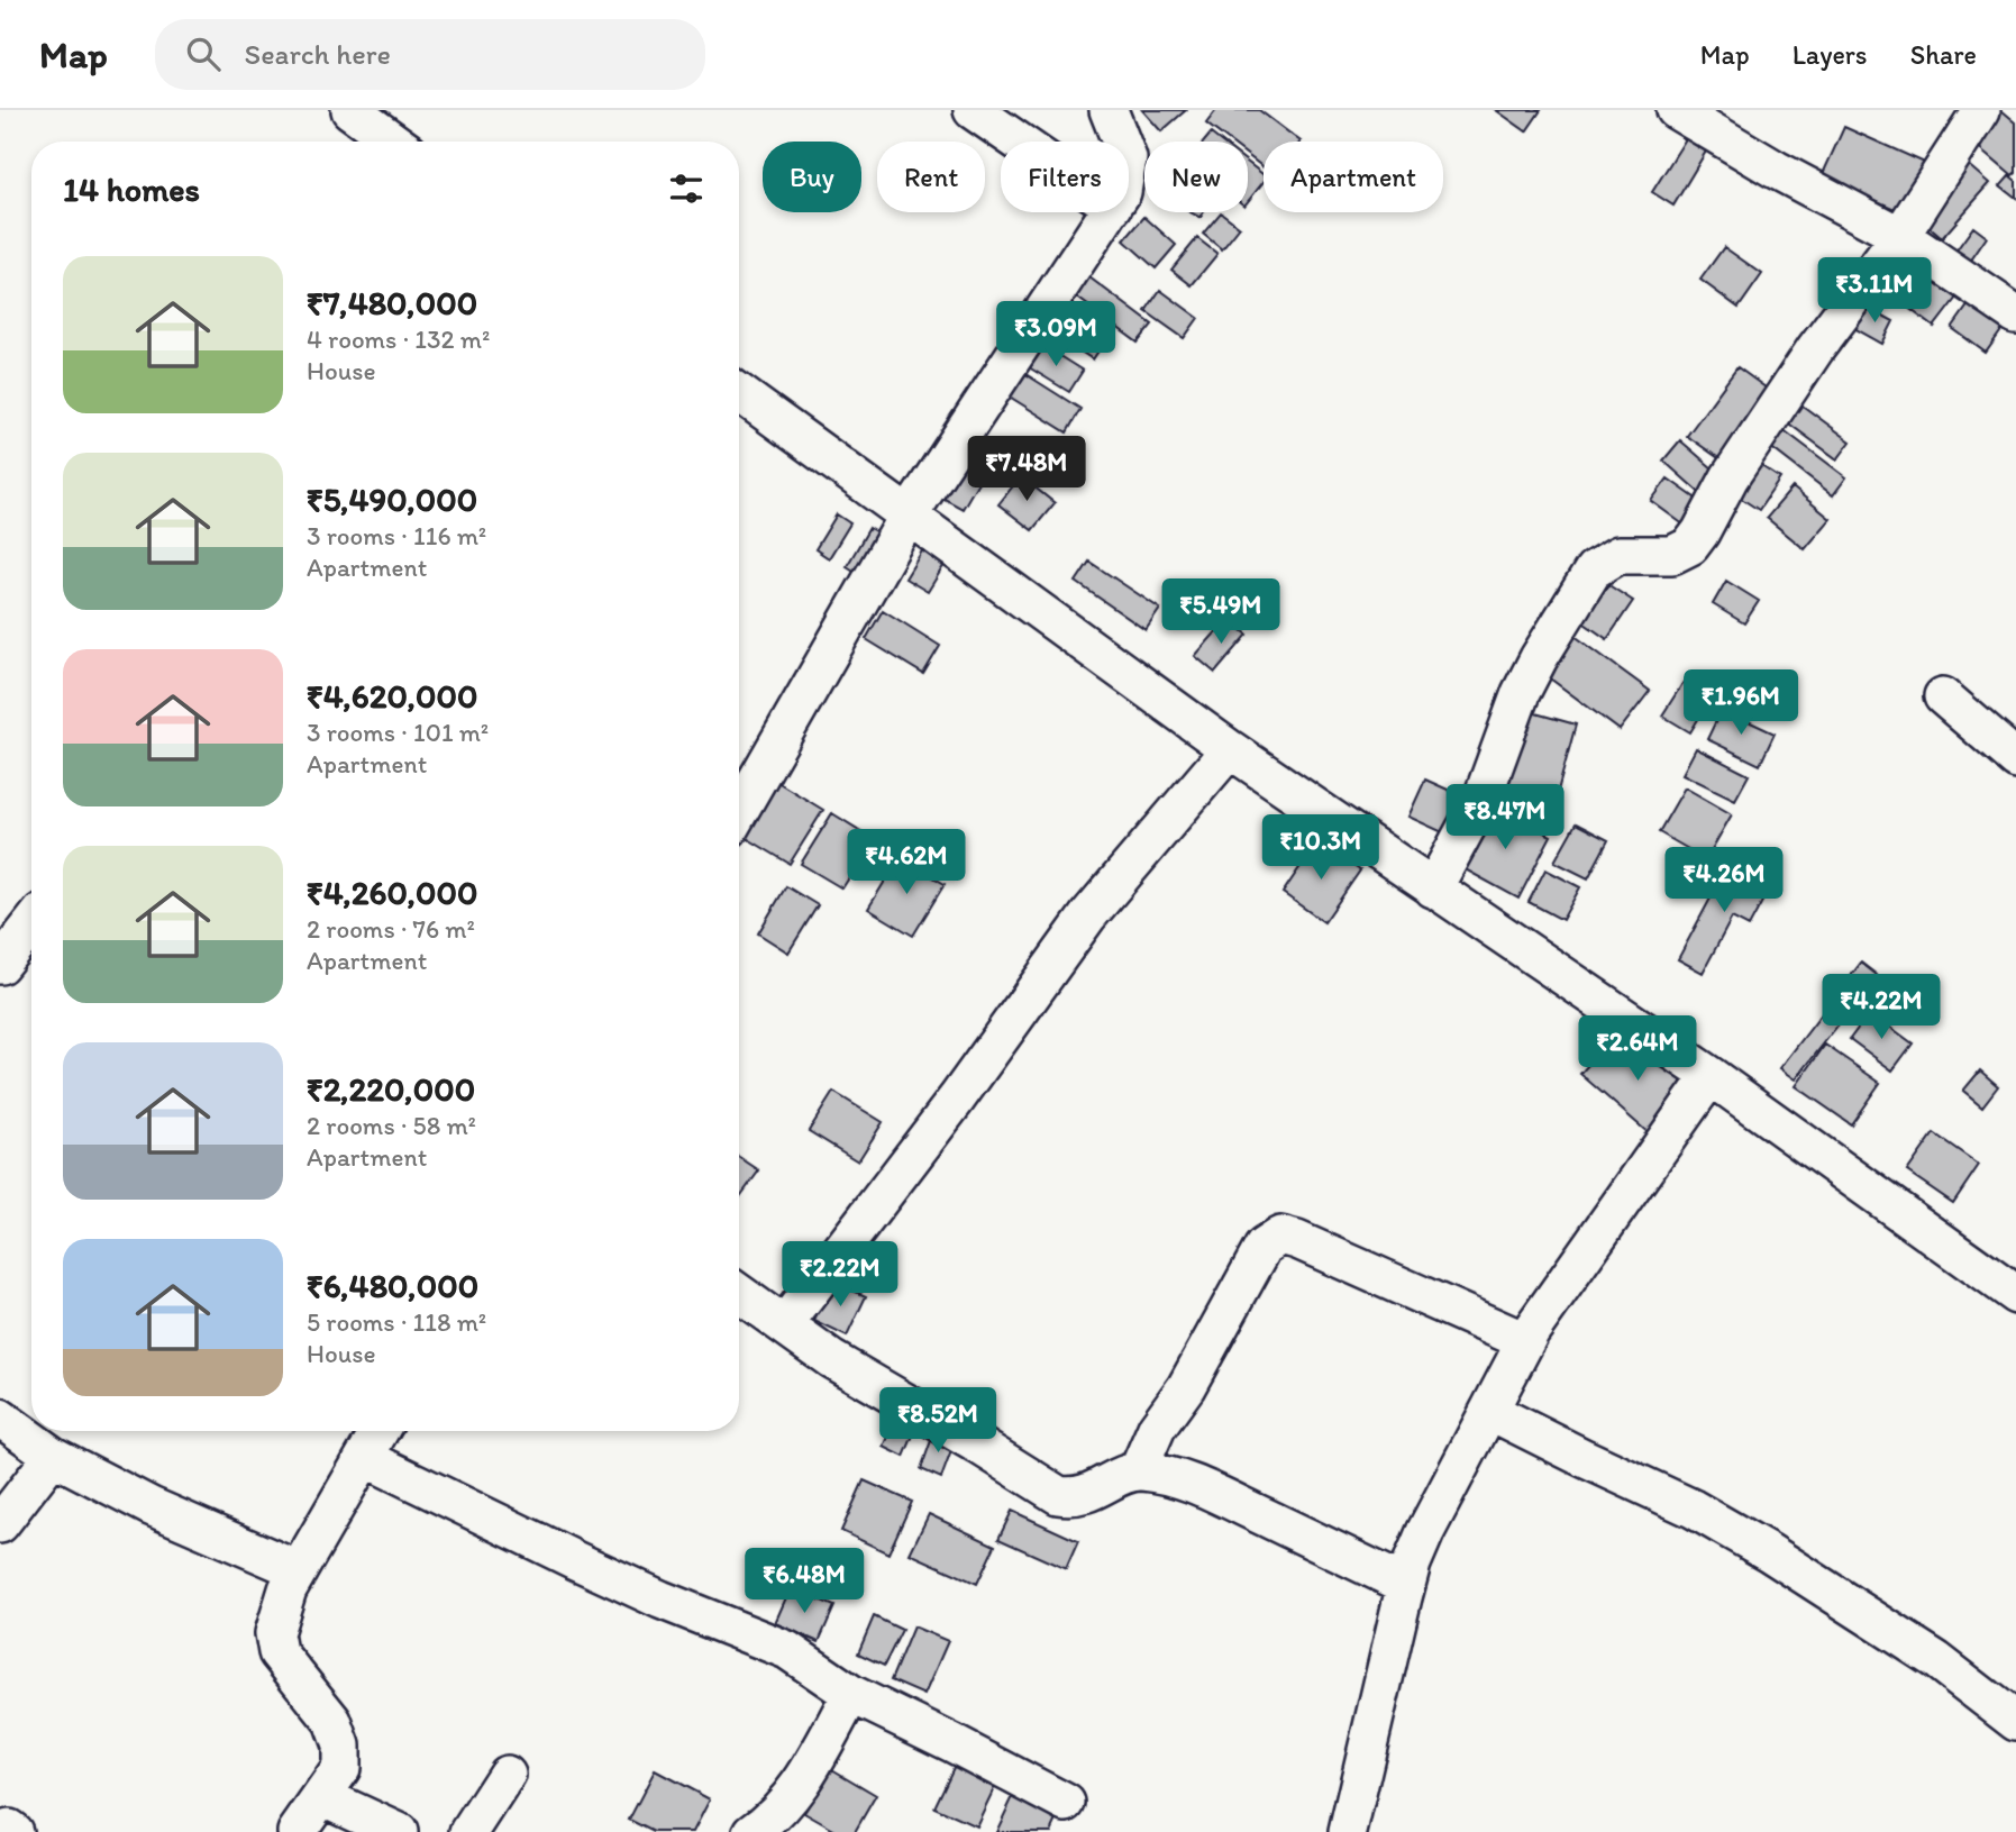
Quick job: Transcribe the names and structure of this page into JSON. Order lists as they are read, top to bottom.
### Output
{
  "page": {
    "header": "Map",
    "search": "Search here",
    "nav": ["Map", "Layers", "Share"],
    "chip": [
      "Buy",
      "Rent",
      "Filters",
      "New",
      "Apartment"
    ],
    "heading": "14 homes",
    "list": [
      {
        "name": "₹7,480,000",
        "note": "4 rooms · 132 m² · House"
      },
      {
        "name": "₹5,490,000",
        "note": "3 rooms · 116 m² · Apartment"
      },
      {
        "name": "₹4,620,000",
        "note": "3 rooms · 101 m² · Apartment"
      },
      {
        "name": "₹4,260,000",
        "note": "2 rooms · 76 m² · Apartment"
      },
      {
        "name": "₹2,220,000",
        "note": "2 rooms · 58 m² · Apartment"
      },
      {
        "name": "₹6,480,000",
        "note": "5 rooms · 118 m² · House"
      }
    ],
    "price": [
      "₹3.11M",
      "₹3.09M",
      "₹7.48M",
      "₹5.49M",
      "₹1.96M",
      "₹8.47M",
      "₹10.3M",
      "₹4.62M",
      "₹4.26M",
      "₹4.22M",
      "₹2.64M",
      "₹2.22M",
      "₹8.52M",
      "₹6.48M"
    ]
  }
}
